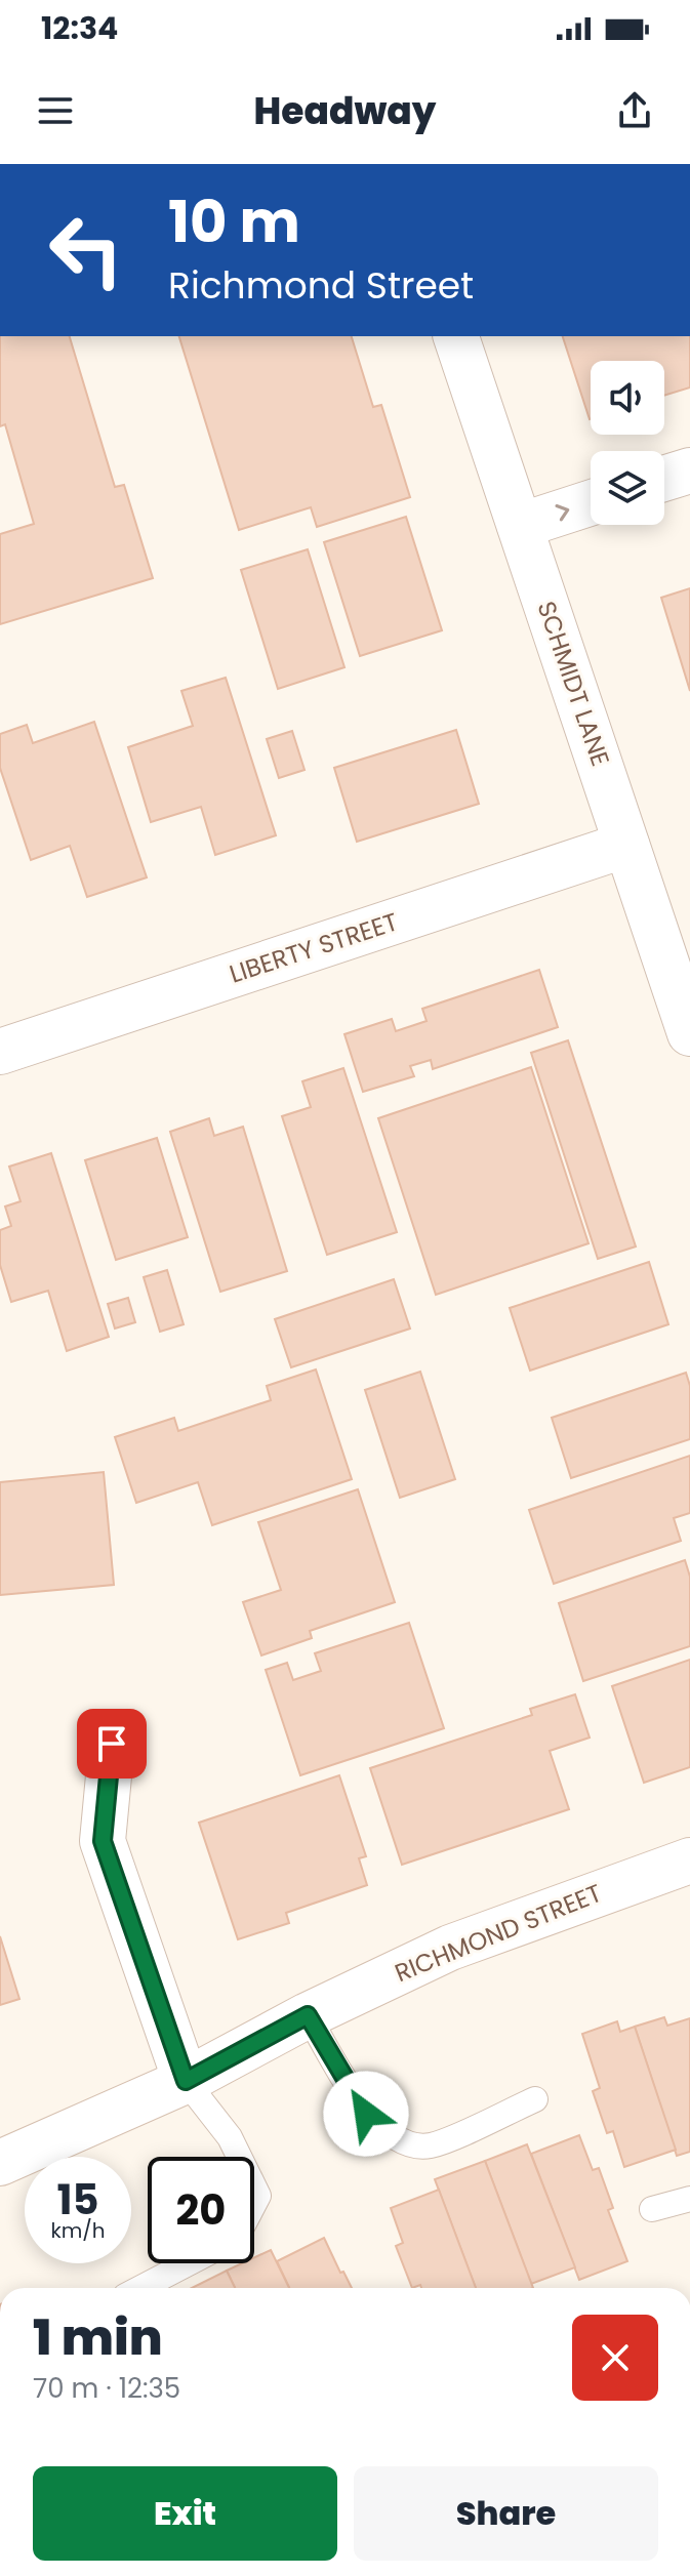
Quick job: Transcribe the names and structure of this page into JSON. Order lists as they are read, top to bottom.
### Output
{
  "streets": {
    "street": ["SCHMIDT LANE", "LIBERTY STREET", "RICHMOND STREET"]
  },
  "crossings": [
    ["SCHMIDT LANE", "LIBERTY STREET"]
  ],
  "page": {
    "status": "12:34",
    "header": "Headway",
    "turn": ["10 m", "Richmond Street"],
    "speed": "15 km/h",
    "limit": "20",
    "heading": ["1 min", "70 m · 12:35"],
    "buttons": ["Exit", "Share"]
  }
}
